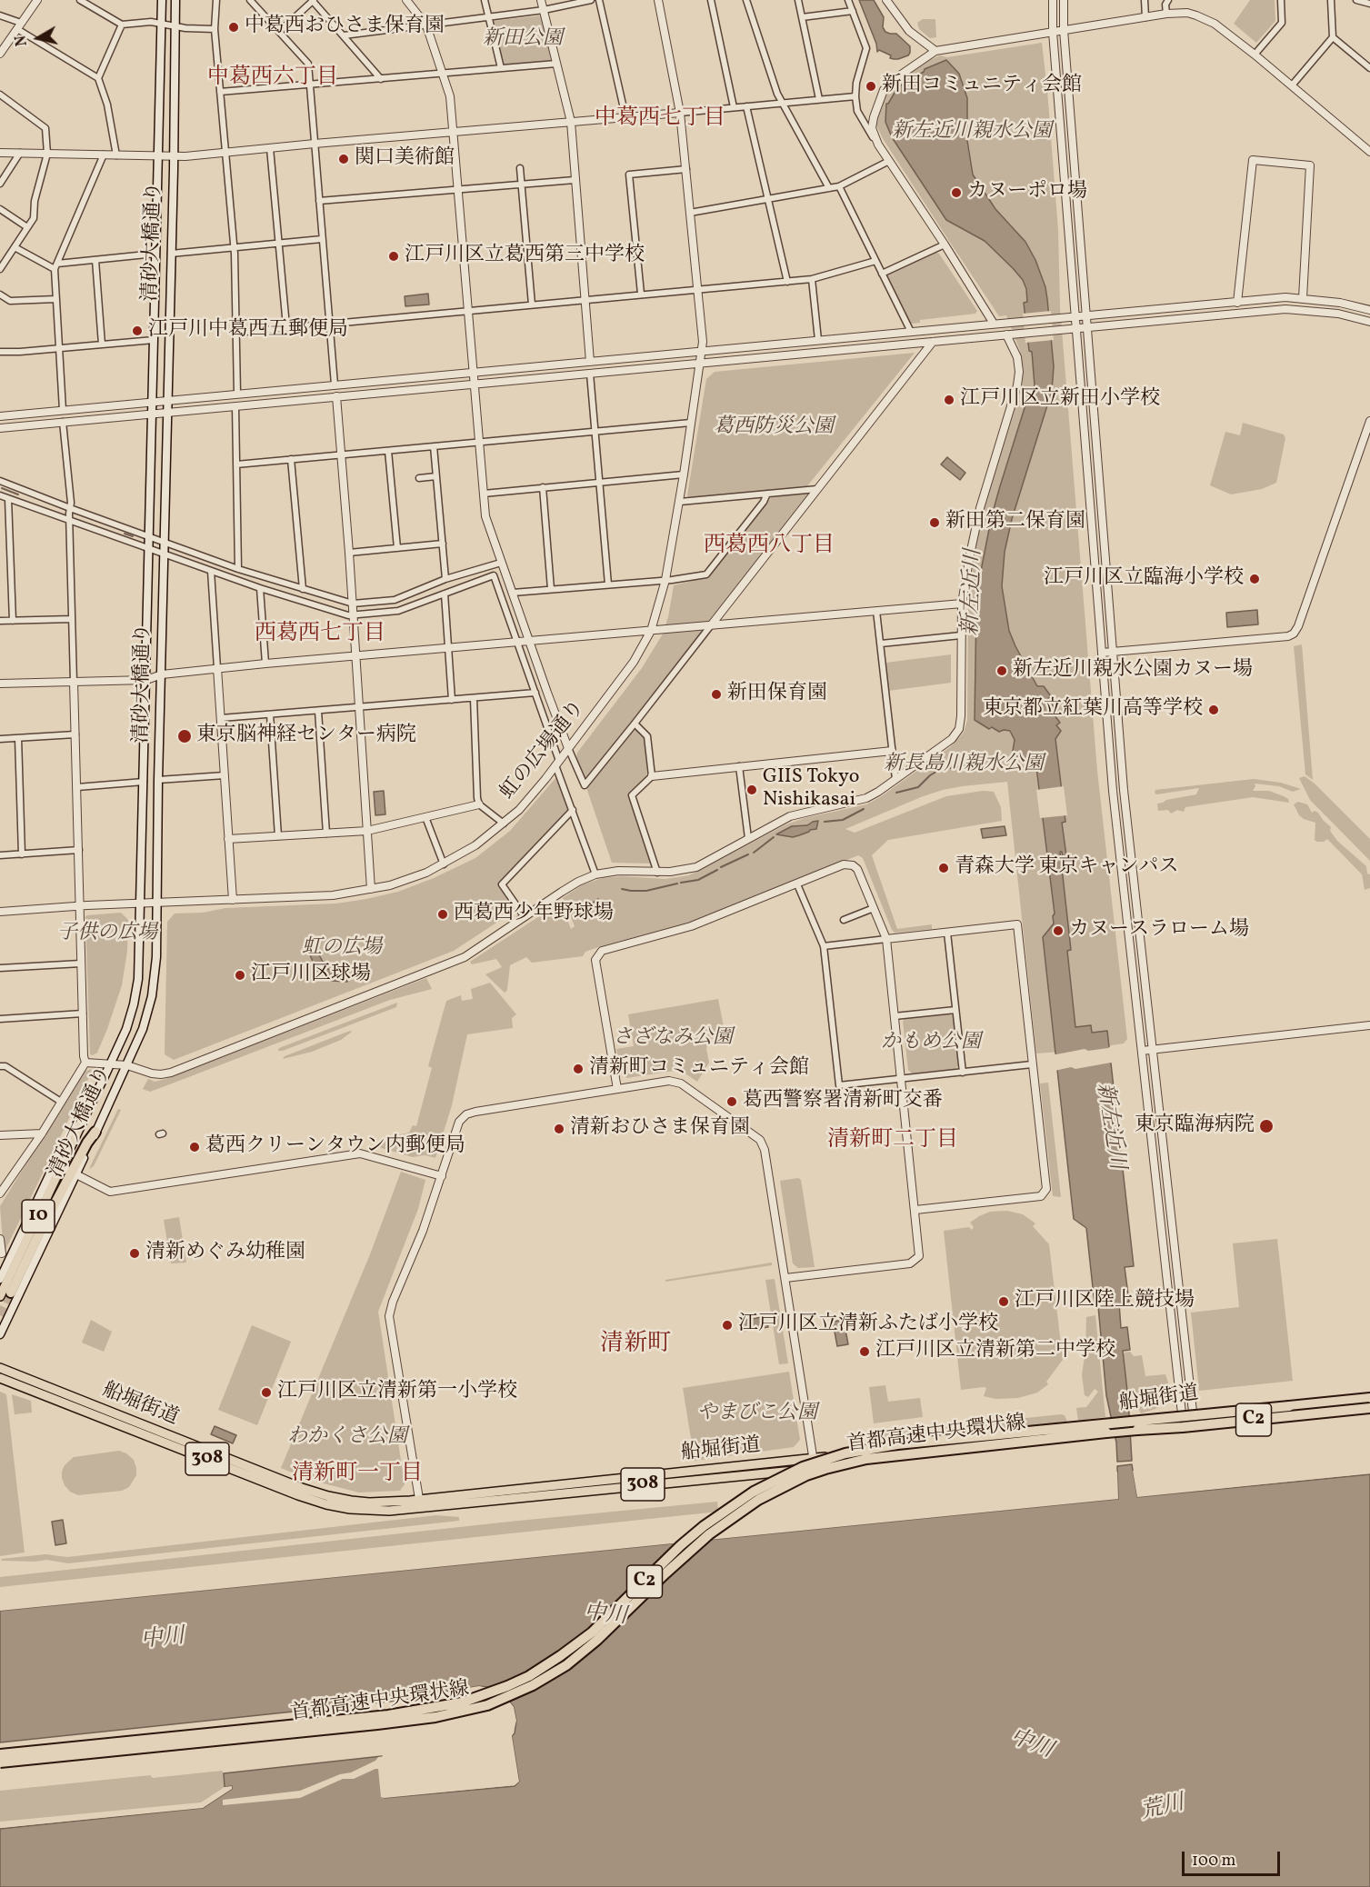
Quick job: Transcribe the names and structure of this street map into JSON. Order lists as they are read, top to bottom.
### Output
{
  "streets": {
    "highway": ["C2", "首都高速中央環状線"],
    "main road": [
      "清砂大橋通り",
      "10",
      "船堀街道",
      "308"
    ],
    "street": ["虹の広場通り"]
  },
  "crossings": [
    ["清砂大橋通り", "虹の広場通り"],
    ["清砂大橋通り", "10"],
    ["船堀街道", "首都高速中央環状線"]
  ],
  "districts": [
    "中葛西六丁目",
    "中葛西七丁目",
    "西葛西八丁目",
    "西葛西七丁目",
    "清新町二丁目",
    "清新町",
    "清新町一丁目"
  ],
  "water": ["新左近川", "中川", "荒川"],
  "parks": [
    "新田公園",
    "新左近川親水公園",
    "葛西防災公園",
    "新長島川親水公園",
    "子供の広場",
    "虹の広場",
    "さざなみ公園",
    "かもめ公園",
    "やまびこ公園",
    "わかくさ公園"
  ],
  "places": [
    "中葛西おひさま保育園",
    "新田コミュニティ会館",
    "関口美術館",
    "カヌーポロ場",
    "江戸川区立葛西第三中学校",
    "江戸川中葛西五郵便局",
    "江戸川区立新田小学校",
    "新田第二保育園",
    "江戸川区立臨海小学校",
    "新左近川親水公園カヌー場",
    "新田保育園",
    "東京都立紅葉川高等学校",
    "東京脳神経センター病院",
    "GIIS Tokyo Nishikasai",
    "青森大学 東京キャンパス",
    "西葛西少年野球場",
    "カヌースラローム場",
    "江戸川区球場",
    "清新町コミュニティ会館",
    "葛西警察署清新町交番",
    "東京臨海病院",
    "清新おひさま保育園",
    "葛西クリーンタウン内郵便局",
    "清新めぐみ幼稚園",
    "江戸川区陸上競技場",
    "江戸川区立清新ふたば小学校",
    "江戸川区立清新第二中学校",
    "江戸川区立清新第一小学校"
  ],
  "scale_bar": "100 m",
  "north": "left"
}
